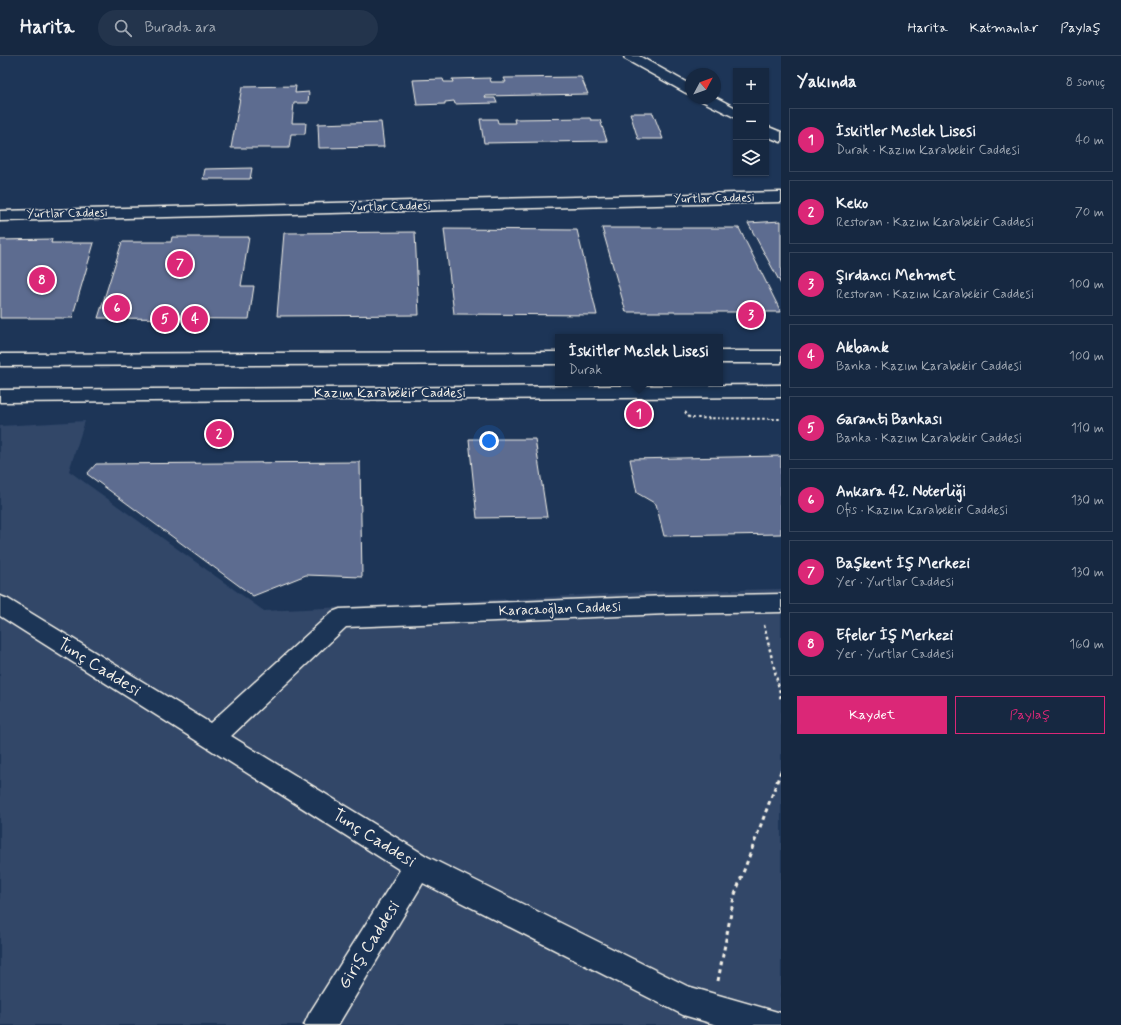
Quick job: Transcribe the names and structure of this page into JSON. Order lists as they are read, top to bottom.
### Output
{
  "streets": {
    "street": [
      "Yurtlar Caddesi",
      "Kazım Karabekir Caddesi",
      "Karacaoğlan Caddesi",
      "Tunç Caddesi",
      "Giriş Caddesi"
    ]
  },
  "crossings": [
    ["Karacaoğlan Caddesi", "Tunç Caddesi"],
    ["Tunç Caddesi", "Giriş Caddesi"]
  ],
  "north": "top right",
  "page": {
    "header": "Harita",
    "search": "Burada ara",
    "nav": ["Harita", "Katmanlar", "Paylaş"],
    "heading": ["Yakında", "8 sonuç"],
    "map_buttons": ["+", "−"],
    "list": [
      {
        "mark": "1",
        "name": "İskitler Meslek Lisesi",
        "note": "Durak · Kazım Karabekir Caddesi",
        "value": "40 m"
      },
      {
        "mark": "2",
        "name": "Keko",
        "note": "Restoran · Kazım Karabekir Caddesi",
        "value": "70 m"
      },
      {
        "mark": "3",
        "name": "Şırdancı Mehmet",
        "note": "Restoran · Kazım Karabekir Caddesi",
        "value": "100 m"
      },
      {
        "mark": "4",
        "name": "Akbank",
        "note": "Banka · Kazım Karabekir Caddesi",
        "value": "100 m"
      },
      {
        "mark": "5",
        "name": "Garanti Bankası",
        "note": "Banka · Kazım Karabekir Caddesi",
        "value": "110 m"
      },
      {
        "mark": "6",
        "name": "Ankara 42. Noterliği",
        "note": "Ofis · Kazım Karabekir Caddesi",
        "value": "130 m"
      },
      {
        "mark": "7",
        "name": "Başkent İş Merkezi",
        "note": "Yer · Yurtlar Caddesi",
        "value": "130 m"
      },
      {
        "mark": "8",
        "name": "Efeler İş Merkezi",
        "note": "Yer · Yurtlar Caddesi",
        "value": "160 m"
      }
    ],
    "pins": [
      "7",
      "8",
      "6",
      "3",
      "4",
      "5",
      "1",
      "2"
    ],
    "popup": ["İskitler Meslek Lisesi", "Durak"],
    "buttons": ["Kaydet", "Paylaş"]
  }
}
